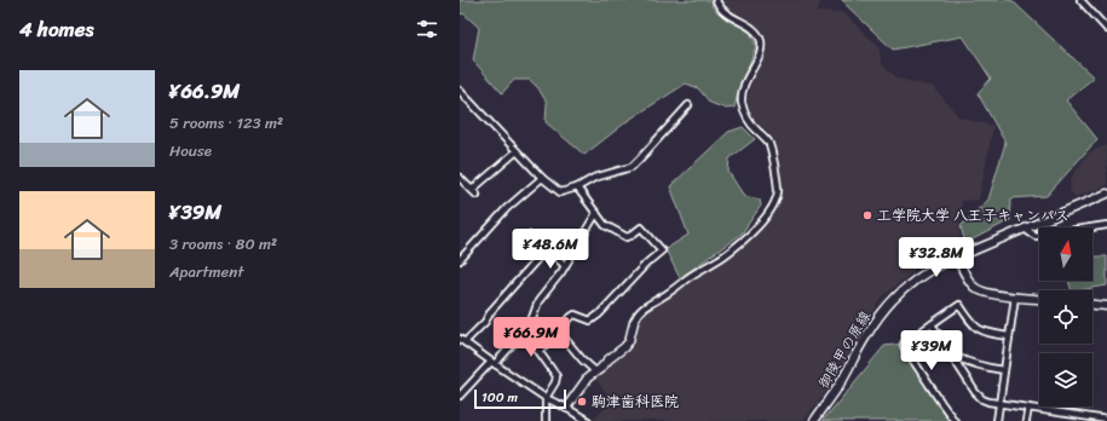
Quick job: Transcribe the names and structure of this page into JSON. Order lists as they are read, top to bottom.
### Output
{
  "streets": {
    "street": ["御陵甲の原線"]
  },
  "places": ["工学院大学 八王子キャンパス", "駒津歯科医院"],
  "scale_bar": "100 m",
  "north": "top",
  "page": {
    "heading": "4 homes",
    "list": [
      {
        "name": "¥66.9M",
        "note": "5 rooms · 123 m² · House"
      },
      {
        "name": "¥39M",
        "note": "3 rooms · 80 m² · Apartment"
      }
    ],
    "price": [
      "¥48.6M",
      "¥32.8M",
      "¥66.9M",
      "¥39M"
    ],
    "scale": "100 m"
  }
}
